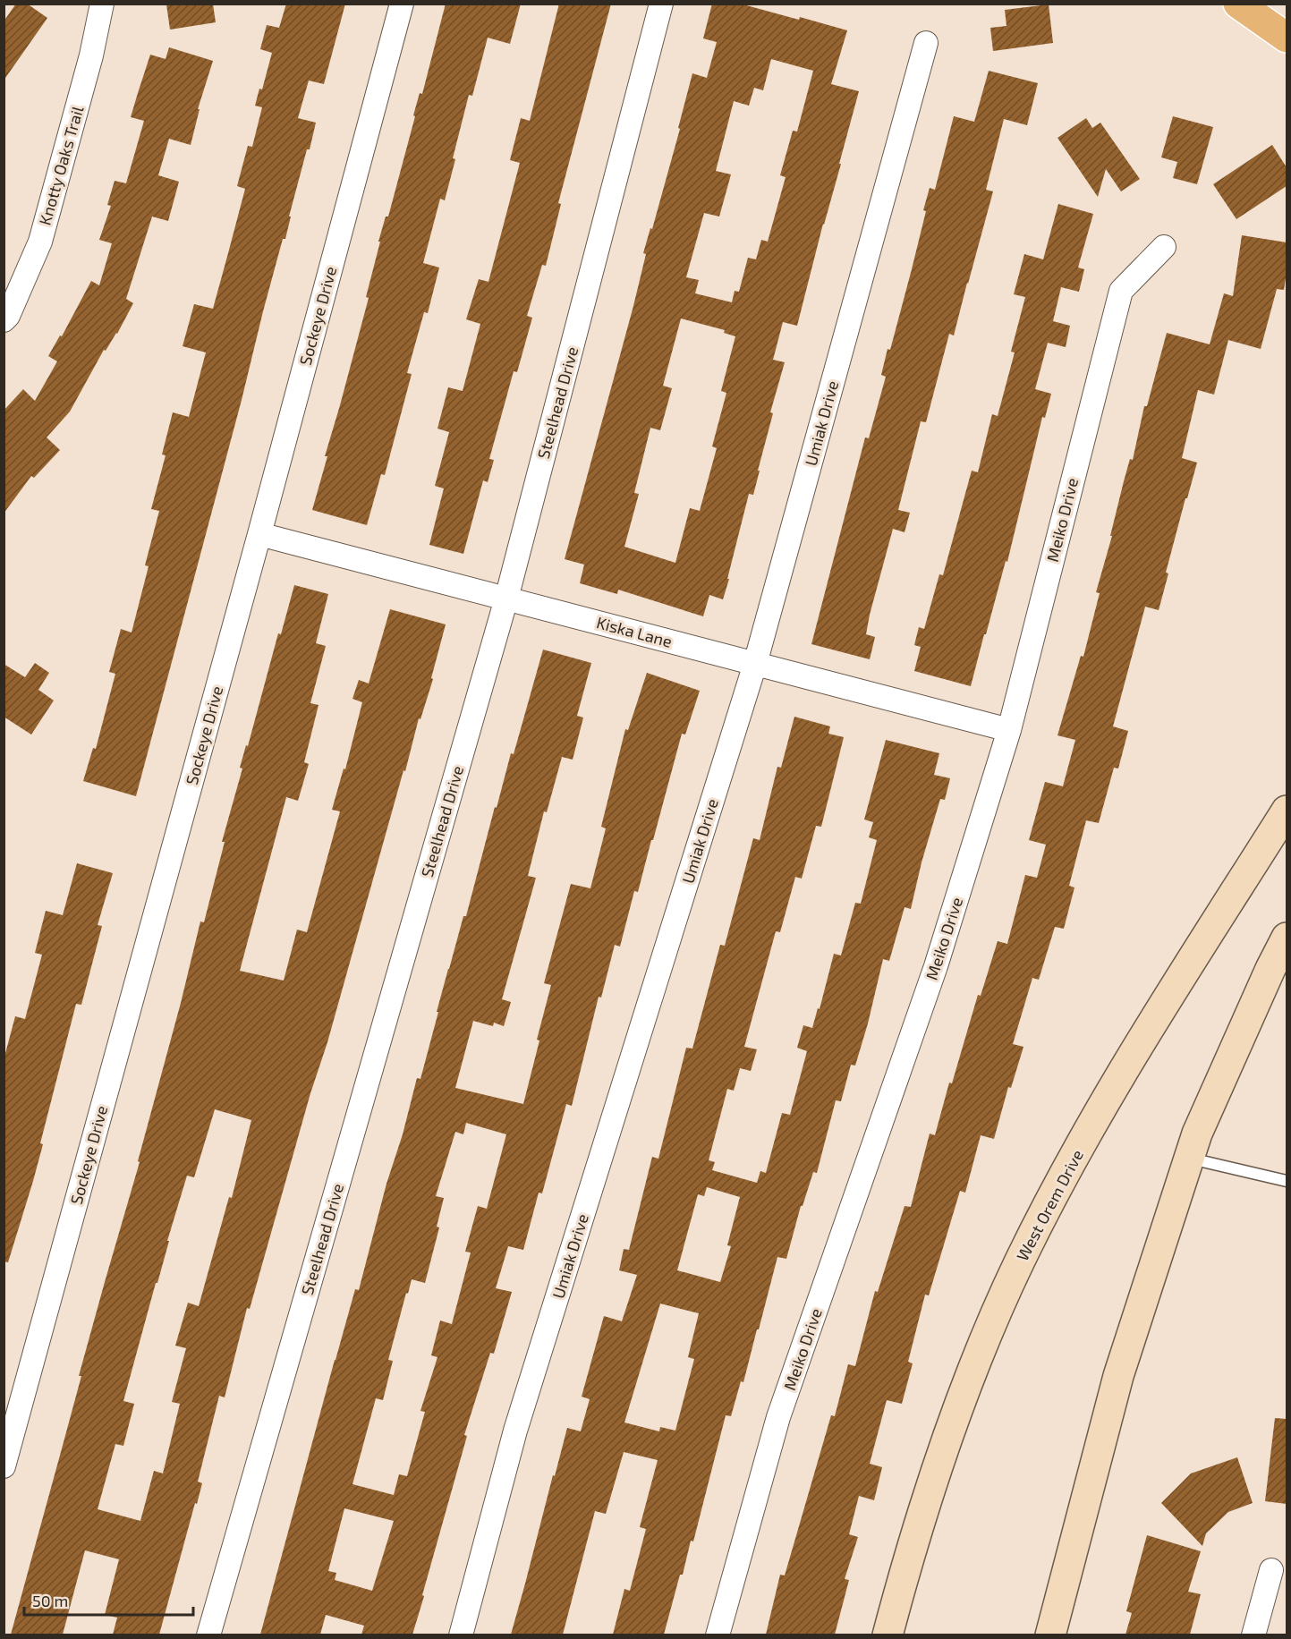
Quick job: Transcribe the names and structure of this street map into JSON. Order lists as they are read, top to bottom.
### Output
{
  "streets": {
    "main road": ["West Orem Drive"],
    "street": [
      "Knotty Oaks Trail",
      "Sockeye Drive",
      "Steelhead Drive",
      "Umiak Drive",
      "Meiko Drive",
      "Kiska Lane"
    ]
  },
  "crossings": [
    ["Sockeye Drive", "Kiska Lane"],
    ["Steelhead Drive", "Kiska Lane"],
    ["Umiak Drive", "Kiska Lane"],
    ["Meiko Drive", "Kiska Lane"]
  ],
  "scale_bar": "50 m"
}
